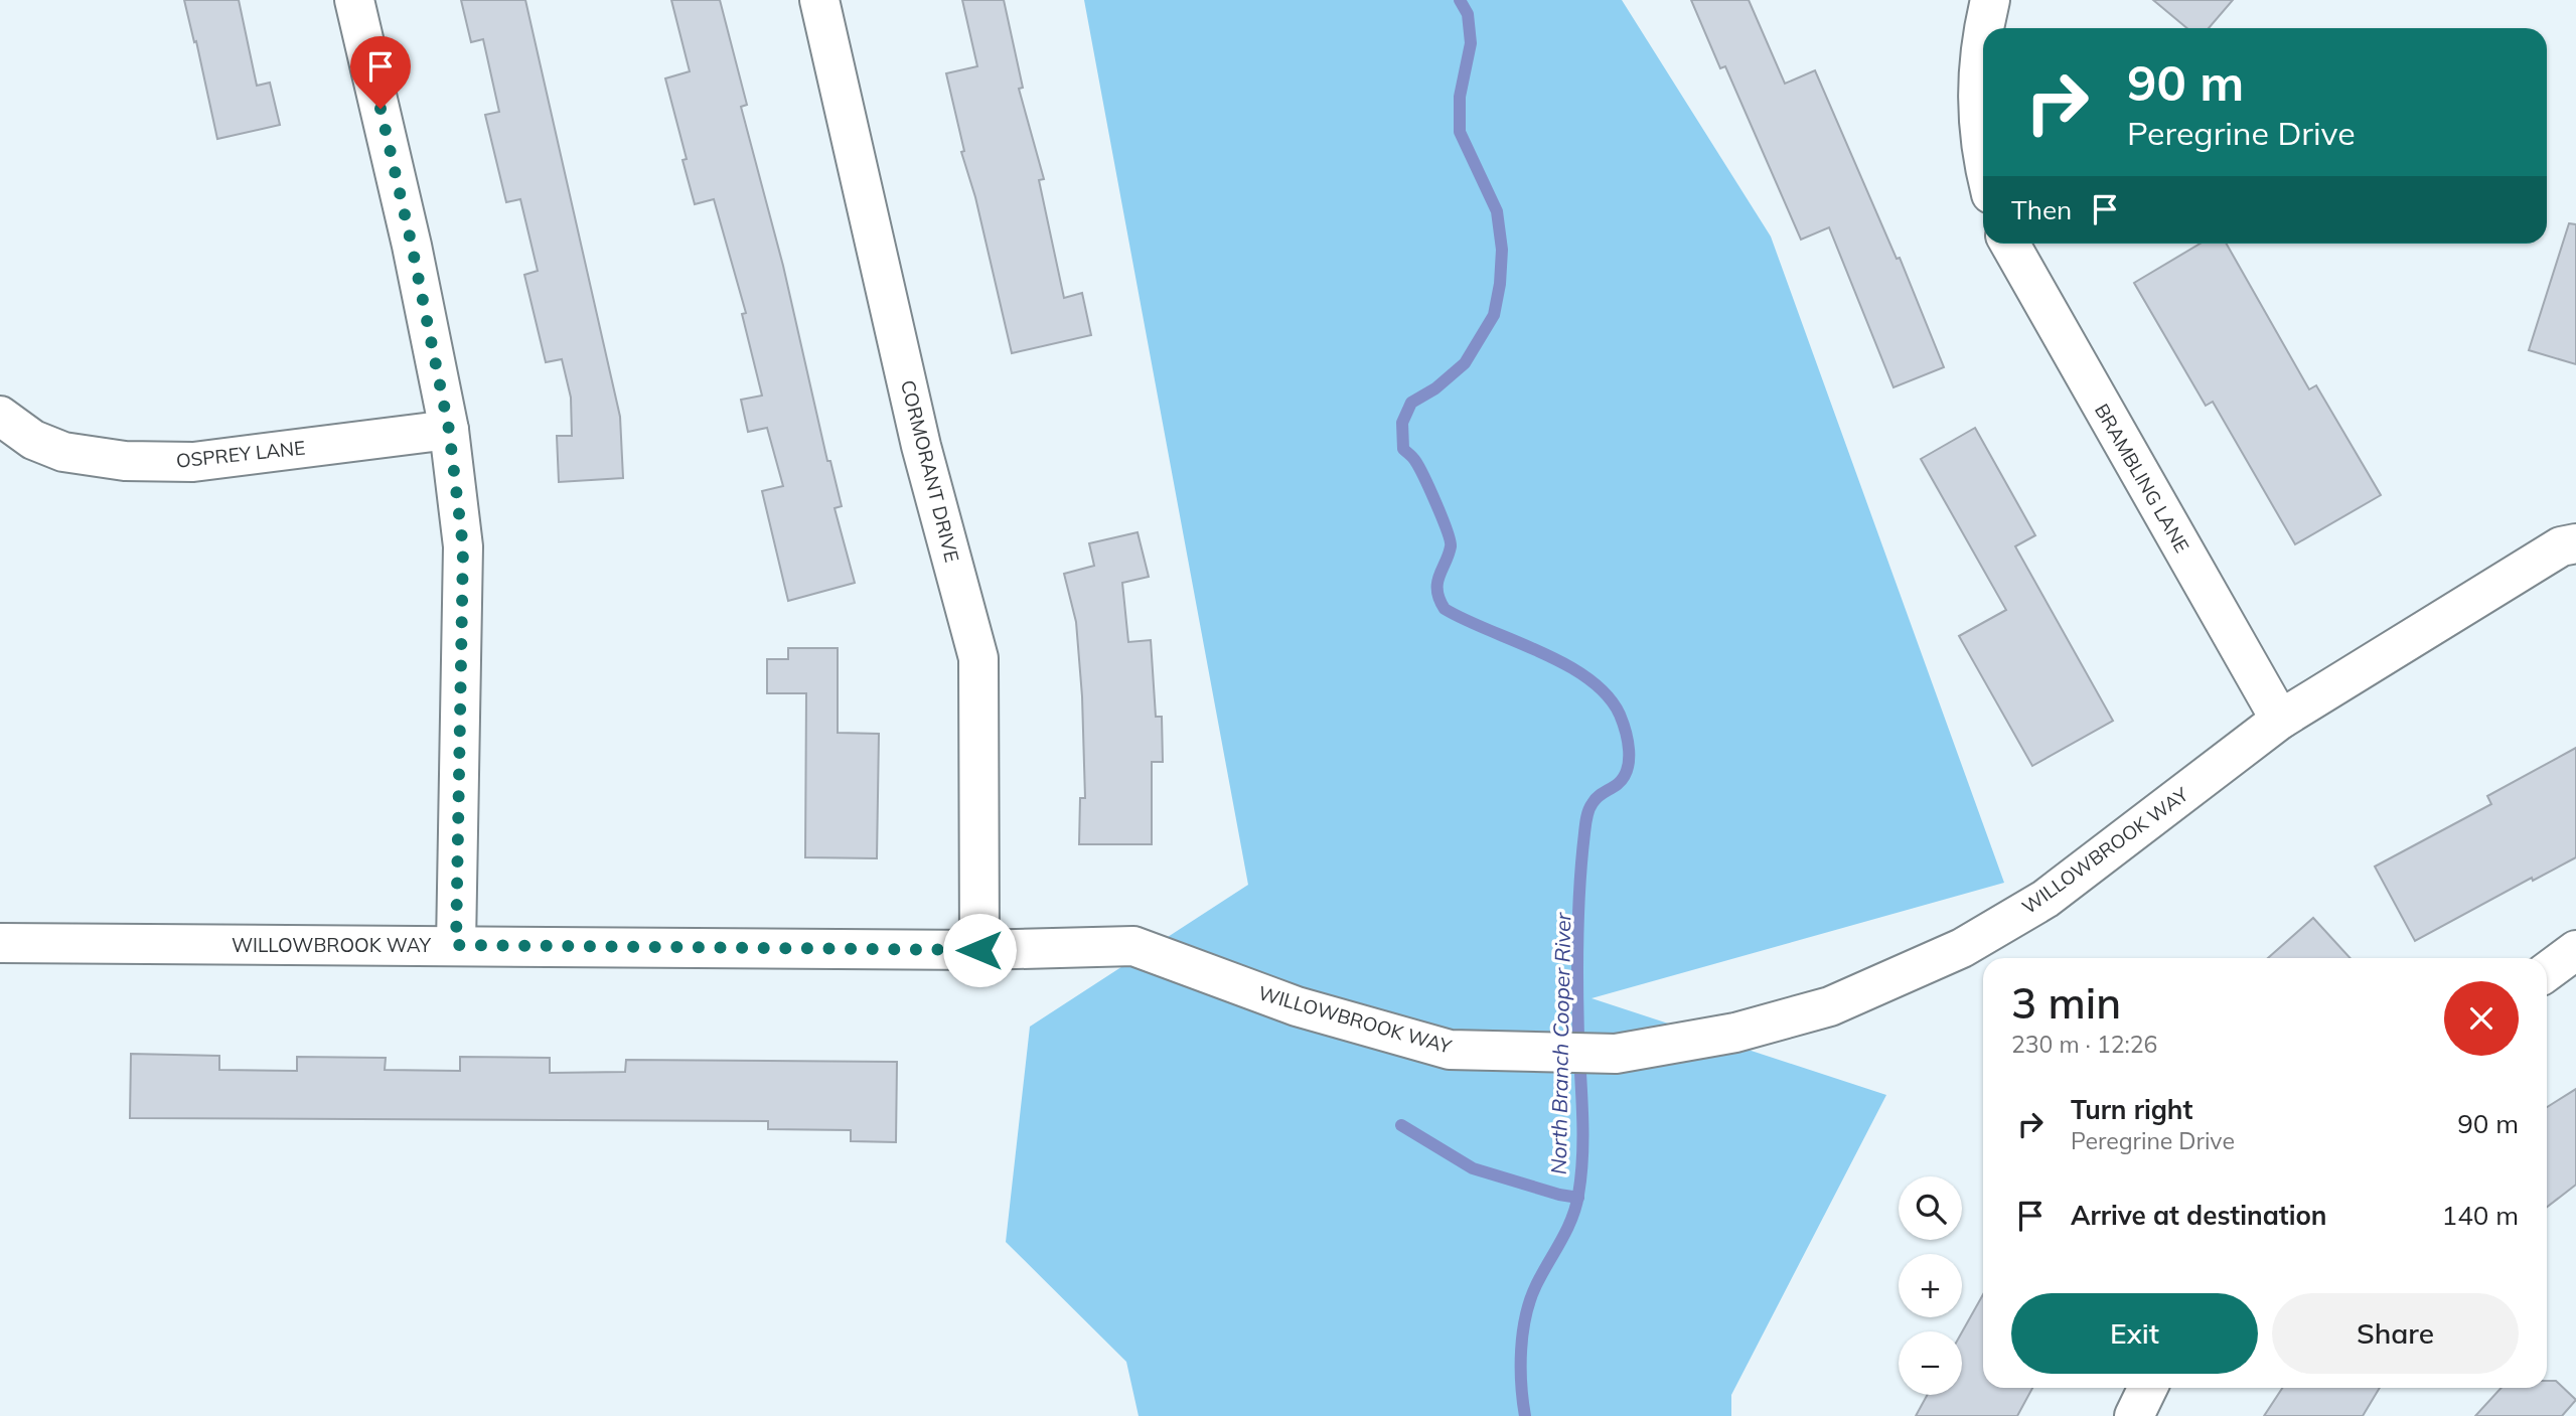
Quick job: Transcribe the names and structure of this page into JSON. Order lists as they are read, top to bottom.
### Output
{
  "streets": {
    "street": [
      "OSPREY LANE",
      "CORMORANT DRIVE",
      "BRAMBLING LANE",
      "WILLOWBROOK WAY"
    ]
  },
  "crossings": [
    ["CORMORANT DRIVE", "WILLOWBROOK WAY"],
    ["BRAMBLING LANE", "WILLOWBROOK WAY"]
  ],
  "water": ["North Branch Cooper River"],
  "page": {
    "turn": ["90 m", "Peregrine Drive"],
    "then": "Then",
    "heading": ["3 min", "230 m · 12:26"],
    "list": [
      {
        "name": "Turn right",
        "note": "Peregrine Drive",
        "value": "90 m"
      },
      {
        "name": "Arrive at destination",
        "value": "140 m"
      }
    ],
    "map_buttons": ["+", "−"],
    "buttons": ["Exit", "Share"]
  }
}
